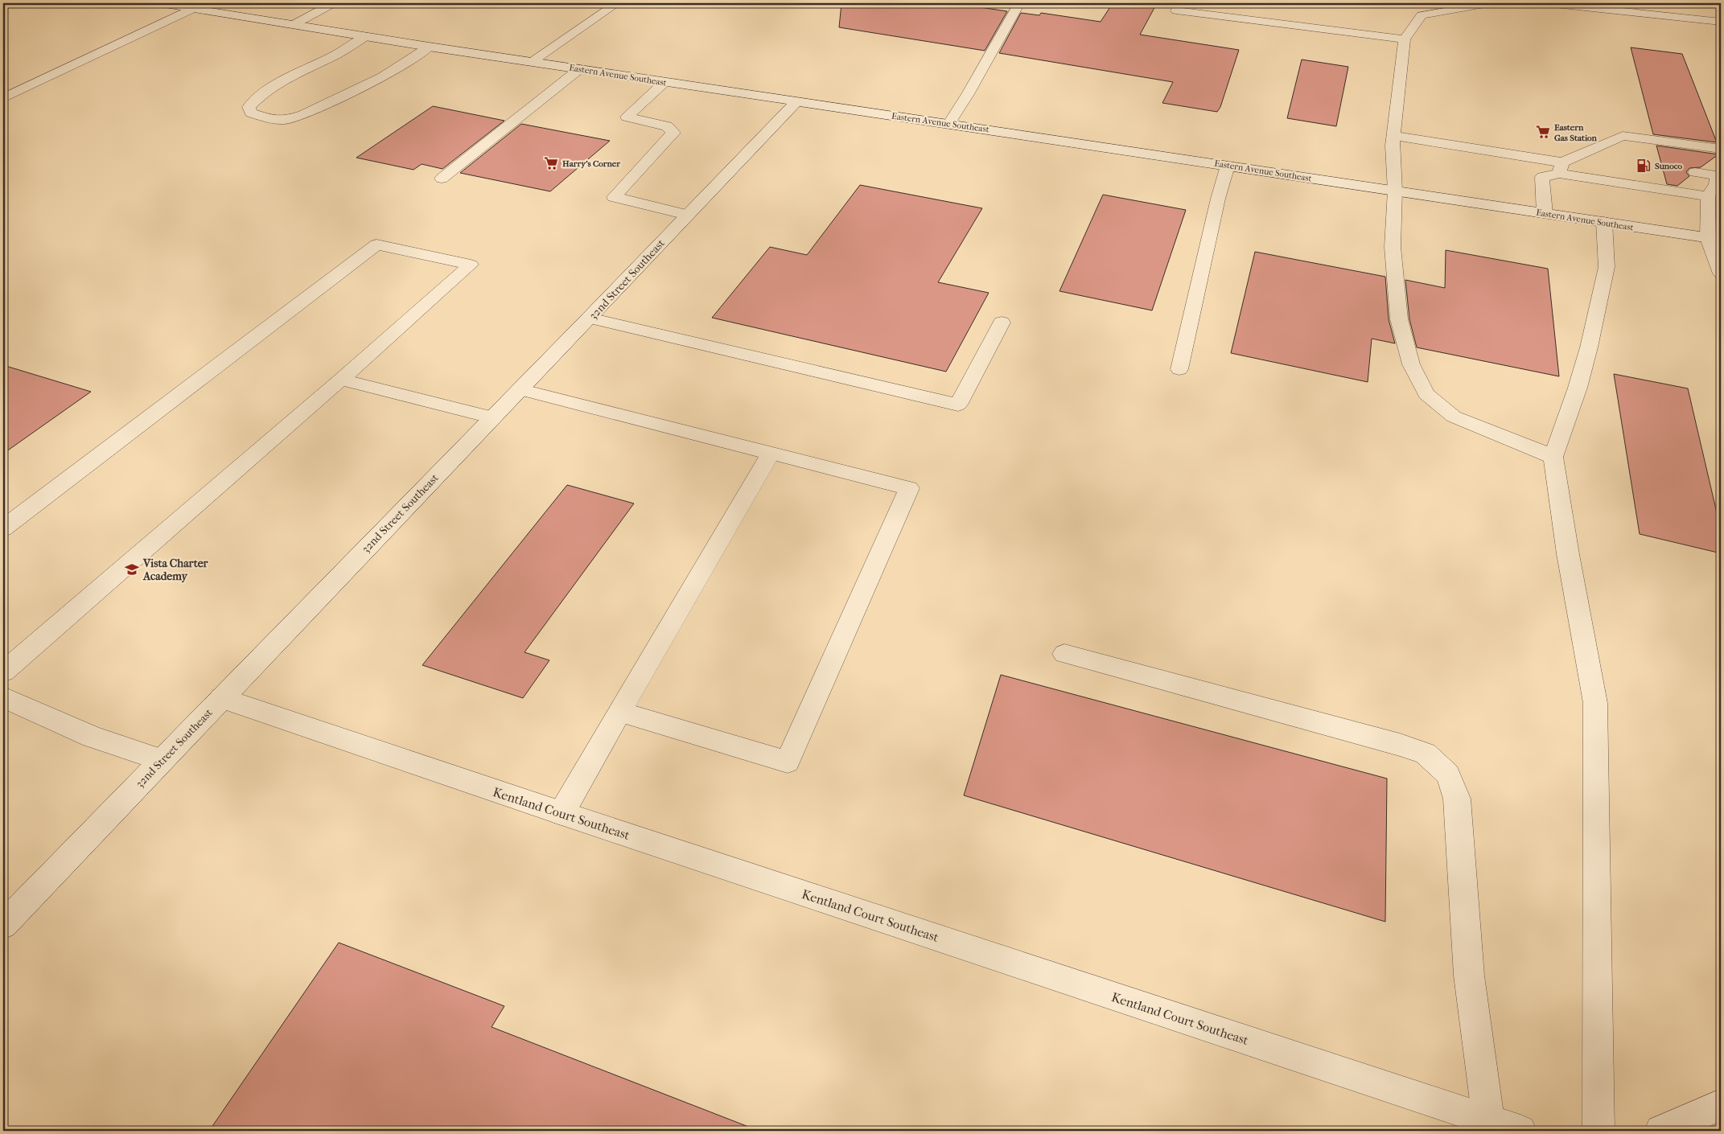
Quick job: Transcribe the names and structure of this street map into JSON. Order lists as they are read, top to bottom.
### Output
{
  "streets": {
    "street": ["Eastern Avenue Southeast", "32nd Street Southeast", "Kentland Court Southeast"]
  },
  "crossings": [
    ["Eastern Avenue Southeast", "32nd Street Southeast"],
    ["32nd Street Southeast", "Kentland Court Southeast"]
  ],
  "places": {
    "supermarket": ["Eastern Gas Station", "Harry's Corner"],
    "fuel station": ["Sunoco"],
    "school or university": ["Vista Charter Academy"]
  }
}
